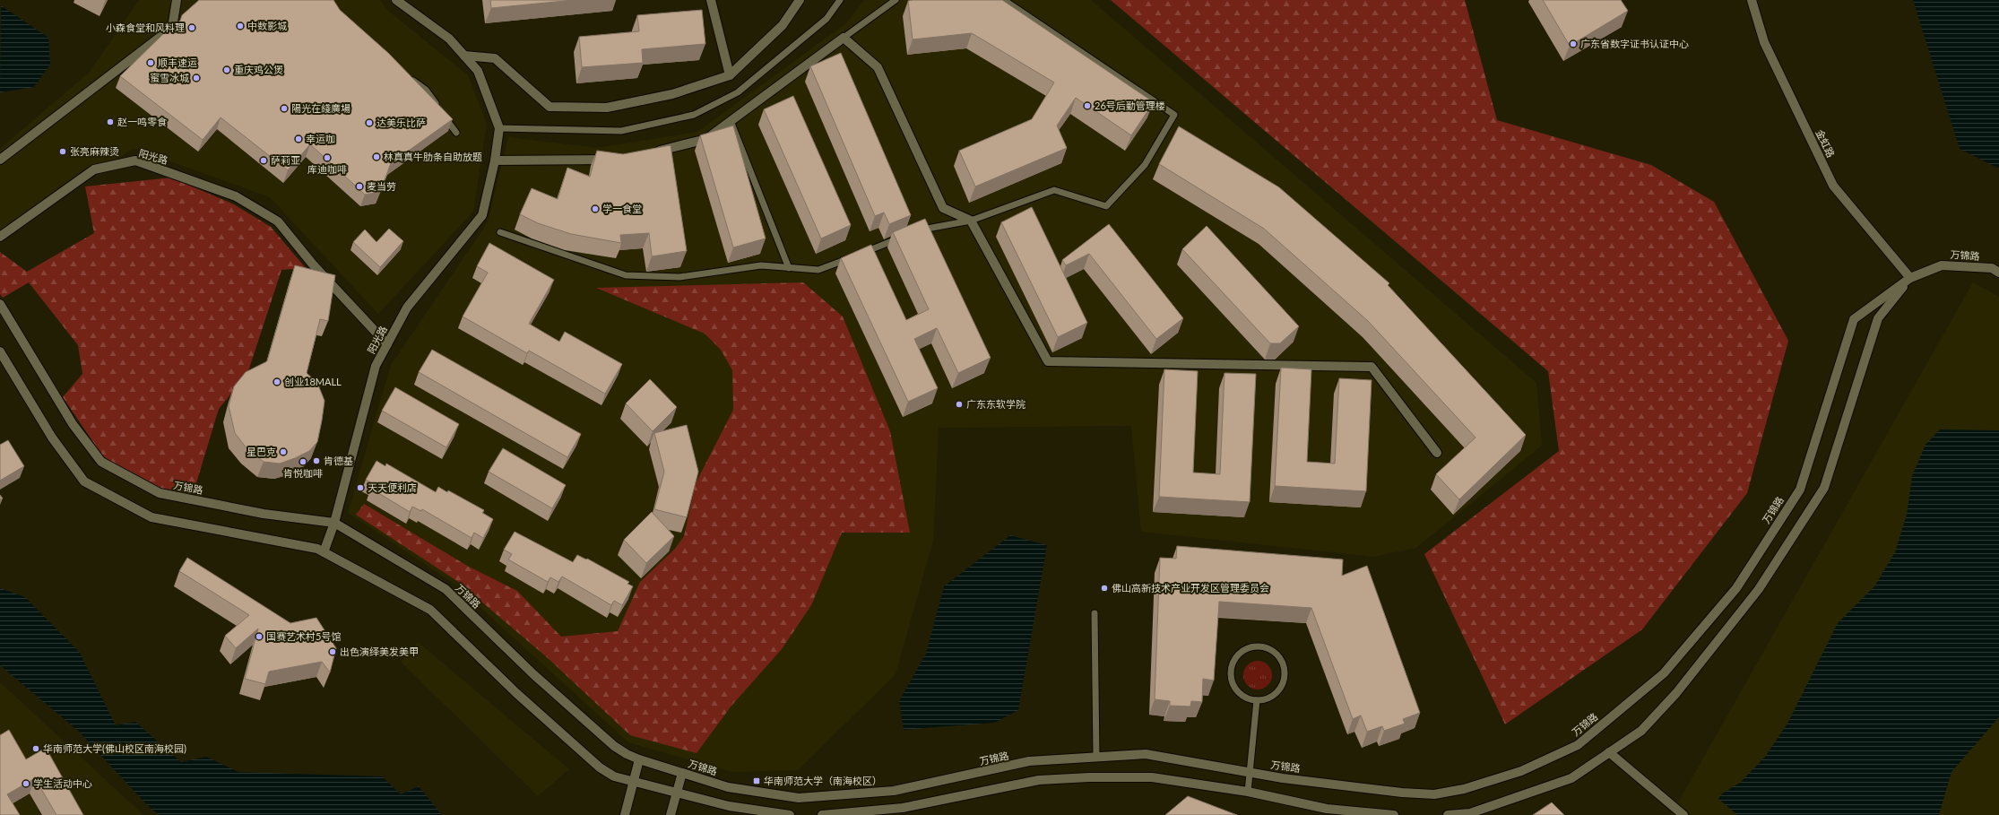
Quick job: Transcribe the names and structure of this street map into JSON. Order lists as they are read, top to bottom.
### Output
{
  "streets": {
    "street": ["金虹路", "阳光路", "万锦路"]
  },
  "crossings": [
    ["金虹路", "万锦路"],
    ["阳光路", "万锦路"]
  ],
  "places": {
    "other": [
      "中数影城",
      "小森食堂和风料理",
      "广东省数字证书认证中心",
      "顺丰速运",
      "重庆鸡公煲",
      "蜜雪冰城",
      "26号后勤管理楼",
      "陽光在綫廣場",
      "赵一鸣零食",
      "达美乐比萨",
      "幸运咖",
      "张亮麻辣烫",
      "林真真牛肋条自助放题",
      "库迪咖啡",
      "萨莉亚",
      "麦当劳",
      "学一食堂",
      "创业18MALL",
      "广东东软学院",
      "星巴克",
      "肯德基",
      "肯悦咖啡",
      "天天便利店",
      "佛山高新技术产业开发区管理委员会",
      "国赛艺术村5号馆",
      "出色演绎美发美甲",
      "华南师范大学(佛山校区南海校园)",
      "学生活动中心"
    ],
    "transit": ["华南师范大学（南海校区）"]
  }
}
